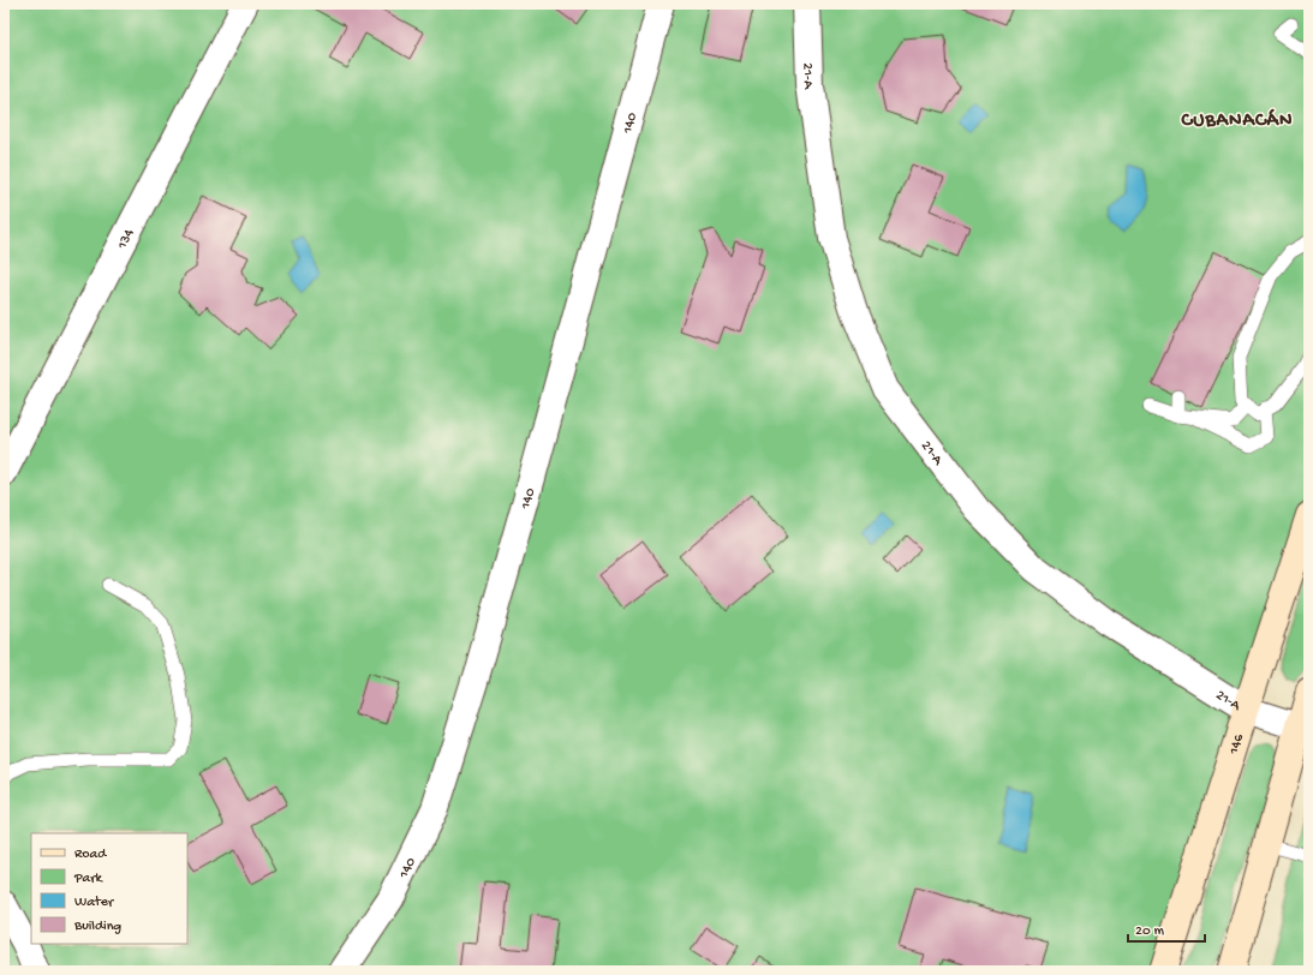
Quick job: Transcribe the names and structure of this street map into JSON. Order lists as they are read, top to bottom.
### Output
{
  "streets": {
    "main road": ["146"],
    "street": ["21-A", "140", "134"]
  },
  "crossings": [
    ["21-A", "146"]
  ],
  "districts": ["CUBANACÁN"],
  "legend": [
    "Road",
    "Park",
    "Water",
    "Building"
  ],
  "scale_bar": "20 m"
}
